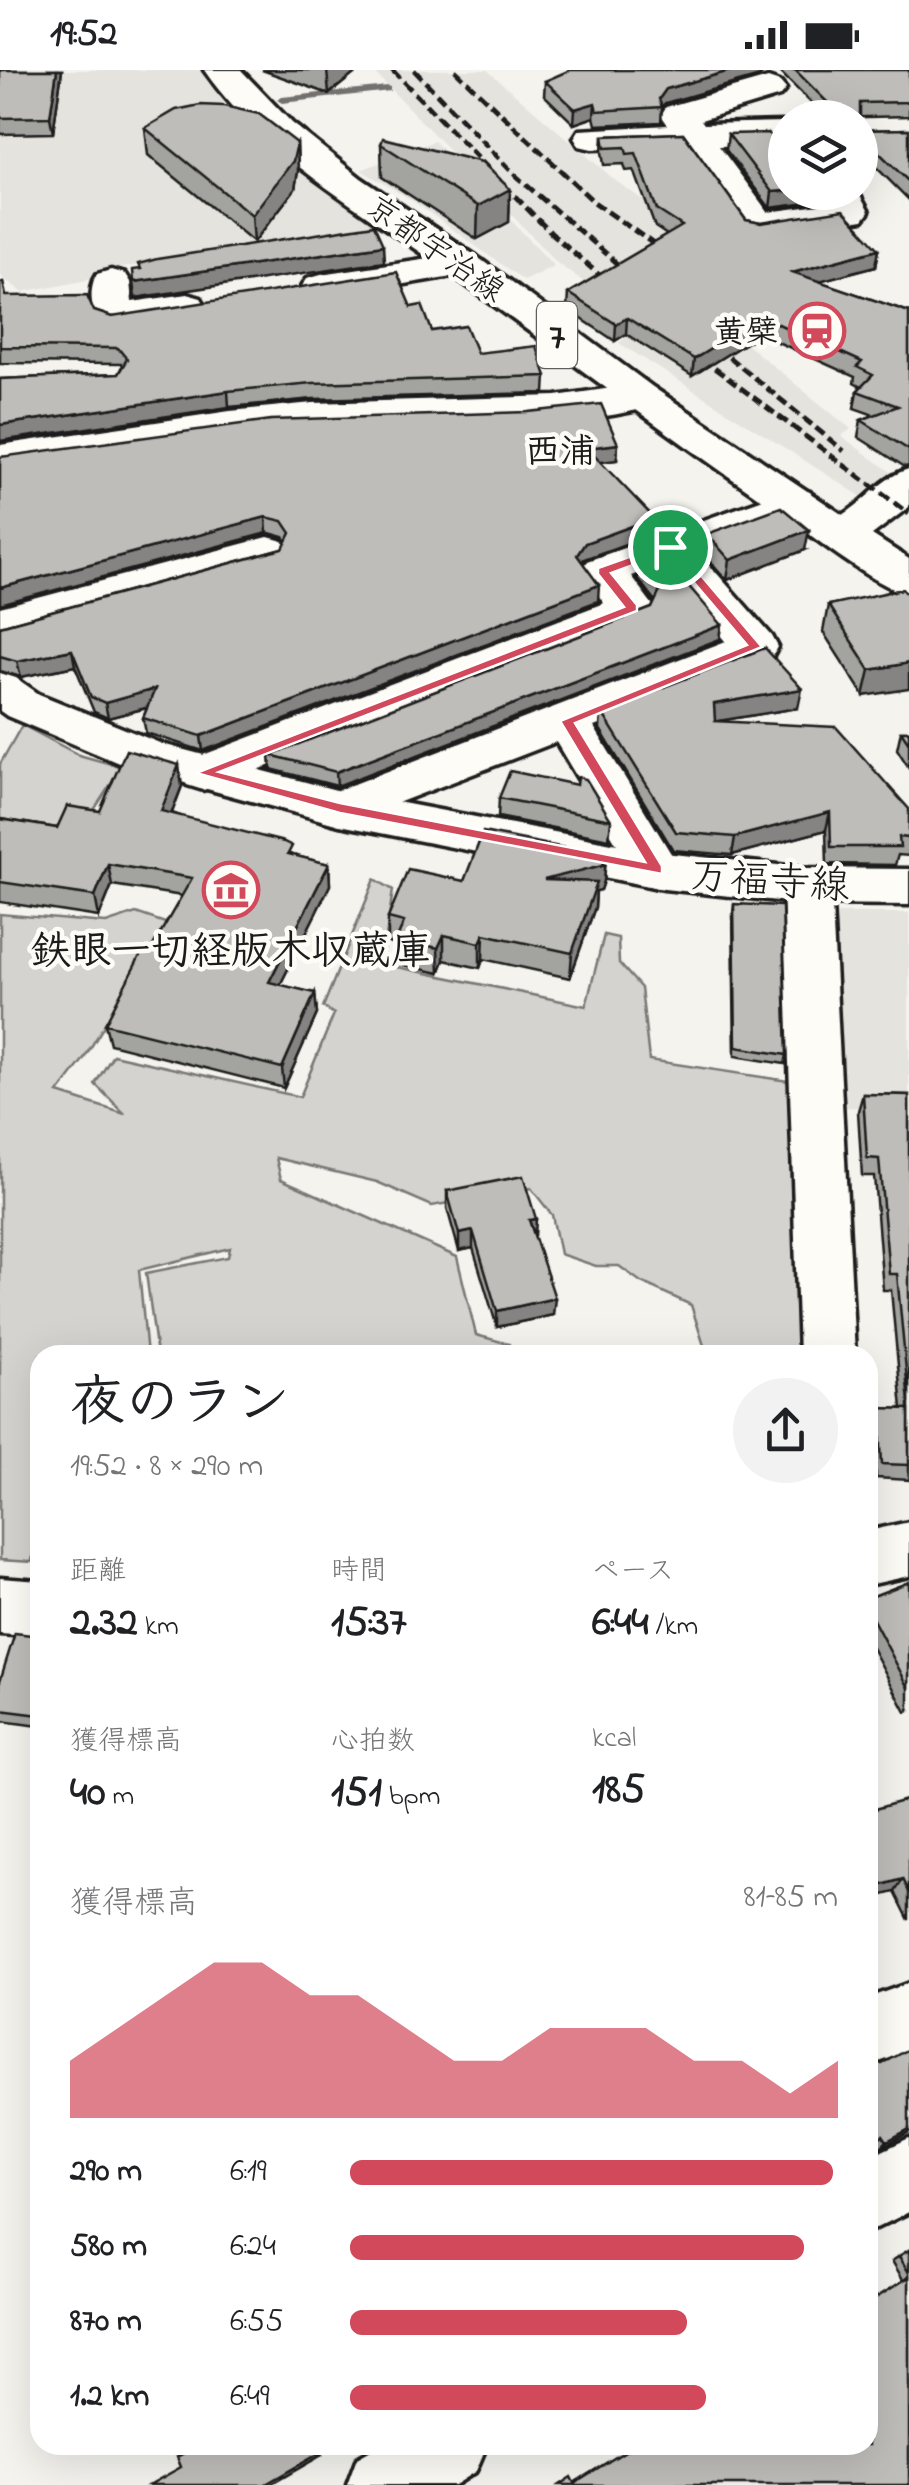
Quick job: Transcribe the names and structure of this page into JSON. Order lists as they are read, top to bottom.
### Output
{
  "streets": {
    "street": ["京都宇治線", "7", "万福寺線"]
  },
  "districts": ["西浦"],
  "places": {
    "station": ["黄檗"],
    "museum": ["鉄眼一切経版木収蔵庫"]
  },
  "page": {
    "status": "19:52",
    "heading": ["夜のラン", "19:52 · 8 × 290 m"],
    "stats": [
      ["距離", "2.32 km"],
      ["時間", "15:37"],
      ["ペース", "6:44 /km"],
      ["獲得標高", "40 m"],
      ["心拍数", "151 bpm"],
      ["kcal", "185"]
    ],
    "chart": ["獲得標高", "81–85 m"],
    "list": [
      {
        "name": "290 m",
        "note": "6:19"
      },
      {
        "name": "580 m",
        "note": "6:24"
      },
      {
        "name": "870 m",
        "note": "6:55"
      },
      {
        "name": "1.2 km",
        "note": "6:49"
      }
    ]
  }
}
